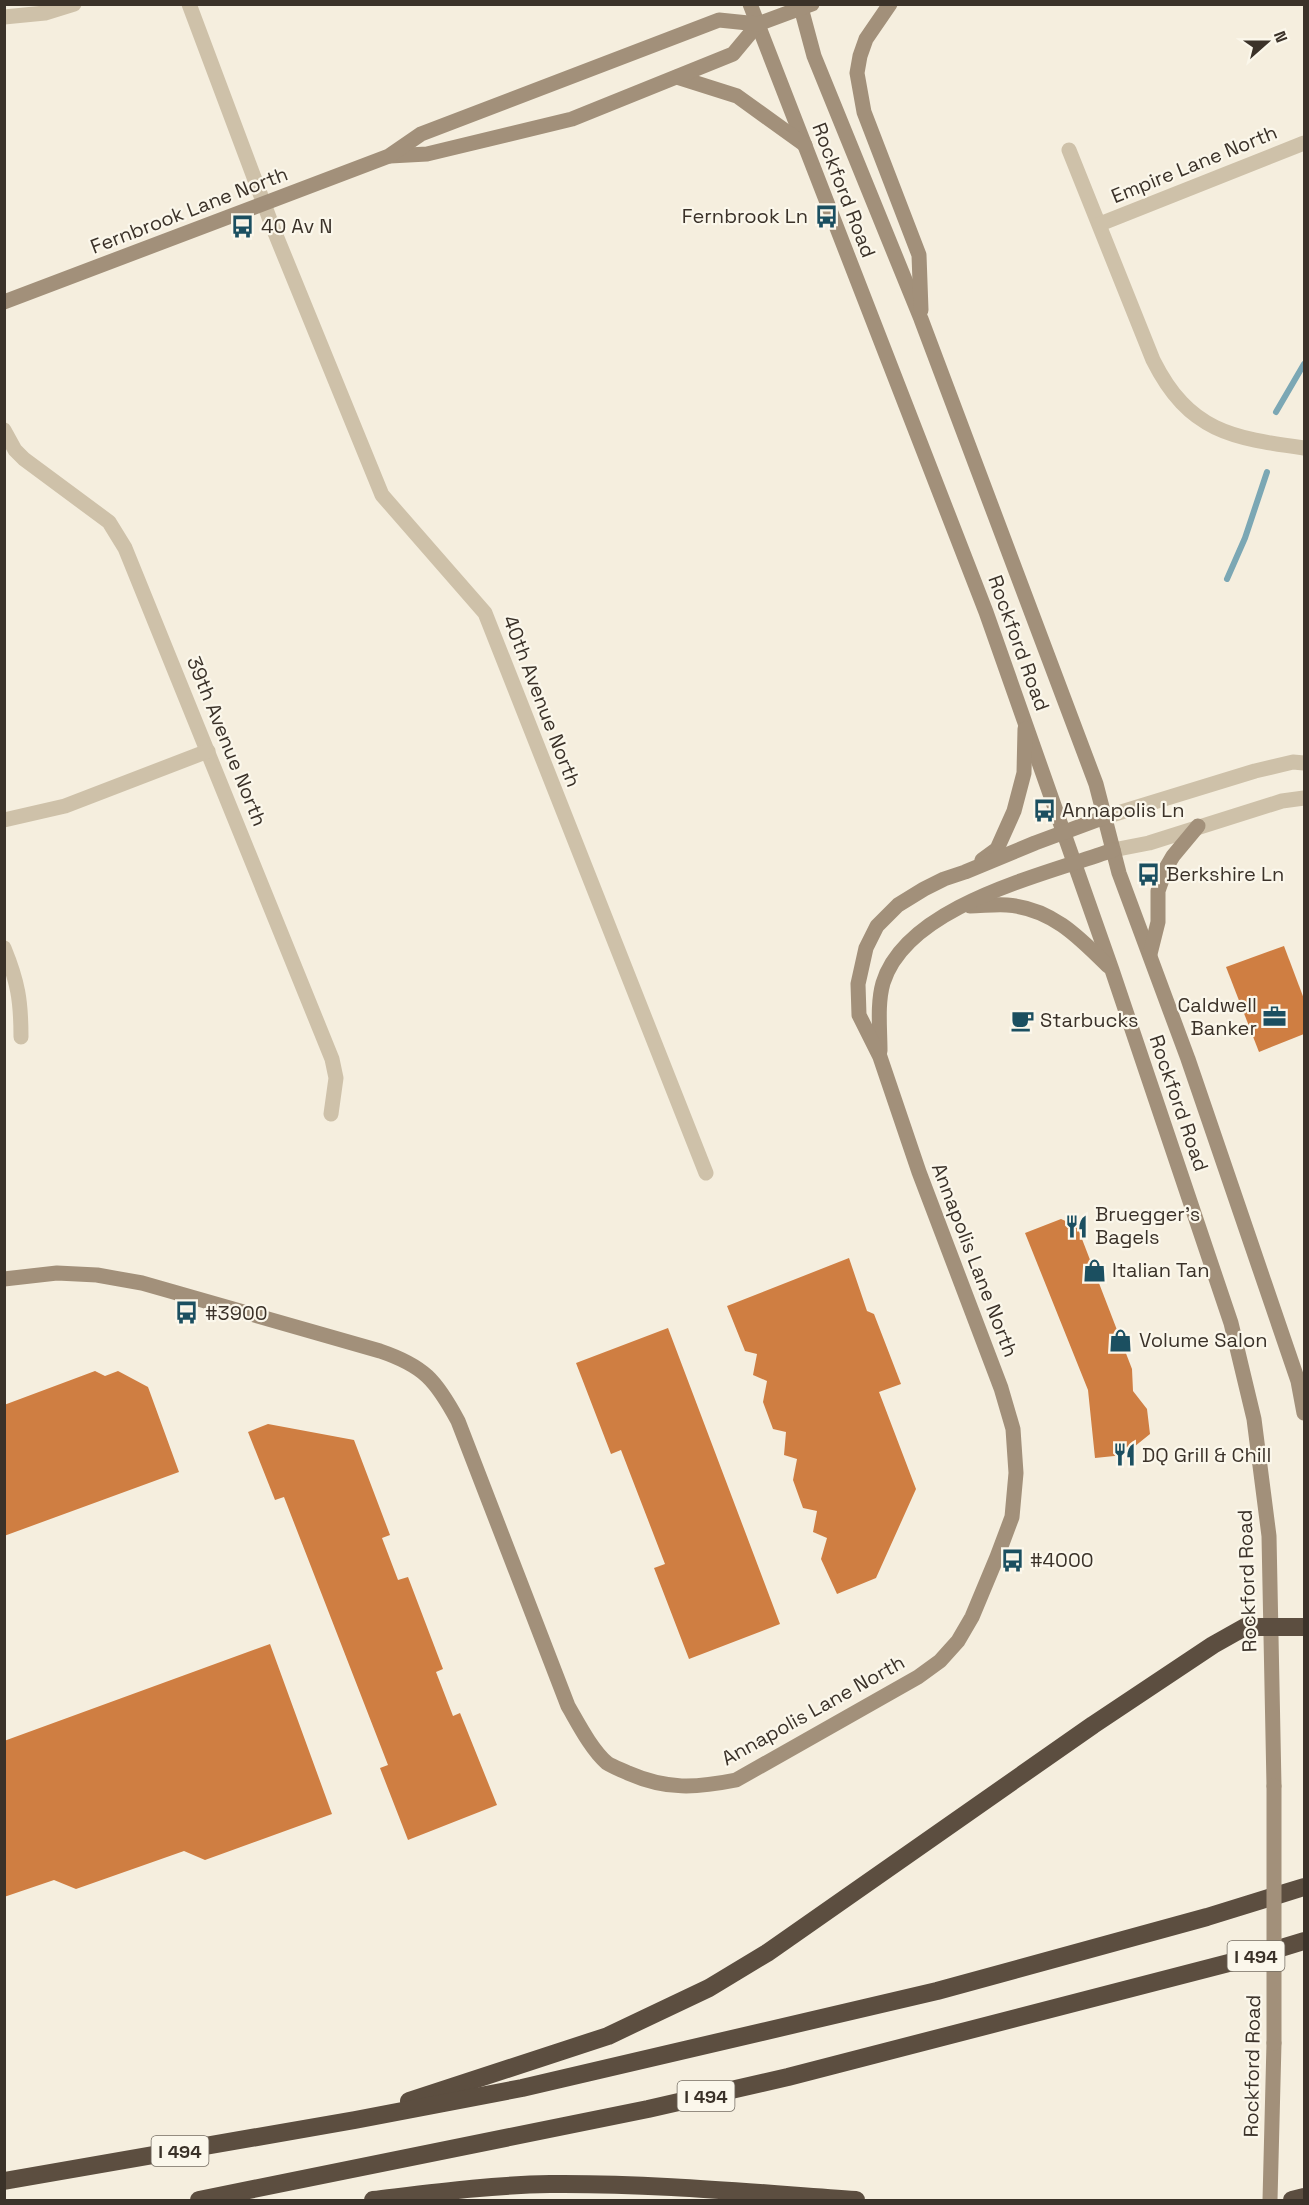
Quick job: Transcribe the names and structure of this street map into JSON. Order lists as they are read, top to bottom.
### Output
{
  "streets": {
    "highway": ["I 494"],
    "main road": ["Rockford Road", "Fernbrook Lane North", "Annapolis Lane North"],
    "street": ["Empire Lane North", "40th Avenue North", "39th Avenue North"]
  },
  "crossings": [
    ["Rockford Road", "Fernbrook Lane North"],
    ["Rockford Road", "Annapolis Lane North"],
    ["Fernbrook Lane North", "40th Avenue North"]
  ],
  "places": {
    "bus stop": [
      "Fernbrook Ln",
      "40 Av N",
      "Annapolis Ln",
      "Berkshire Ln",
      "#3900",
      "#4000"
    ],
    "office": ["Caldwell Banker"],
    "cafe": ["Starbucks"],
    "restaurant": ["Bruegger's Bagels", "DQ Grill & Chill"],
    "shop": ["Italian Tan", "Volume Salon"]
  },
  "north": "right"
}
